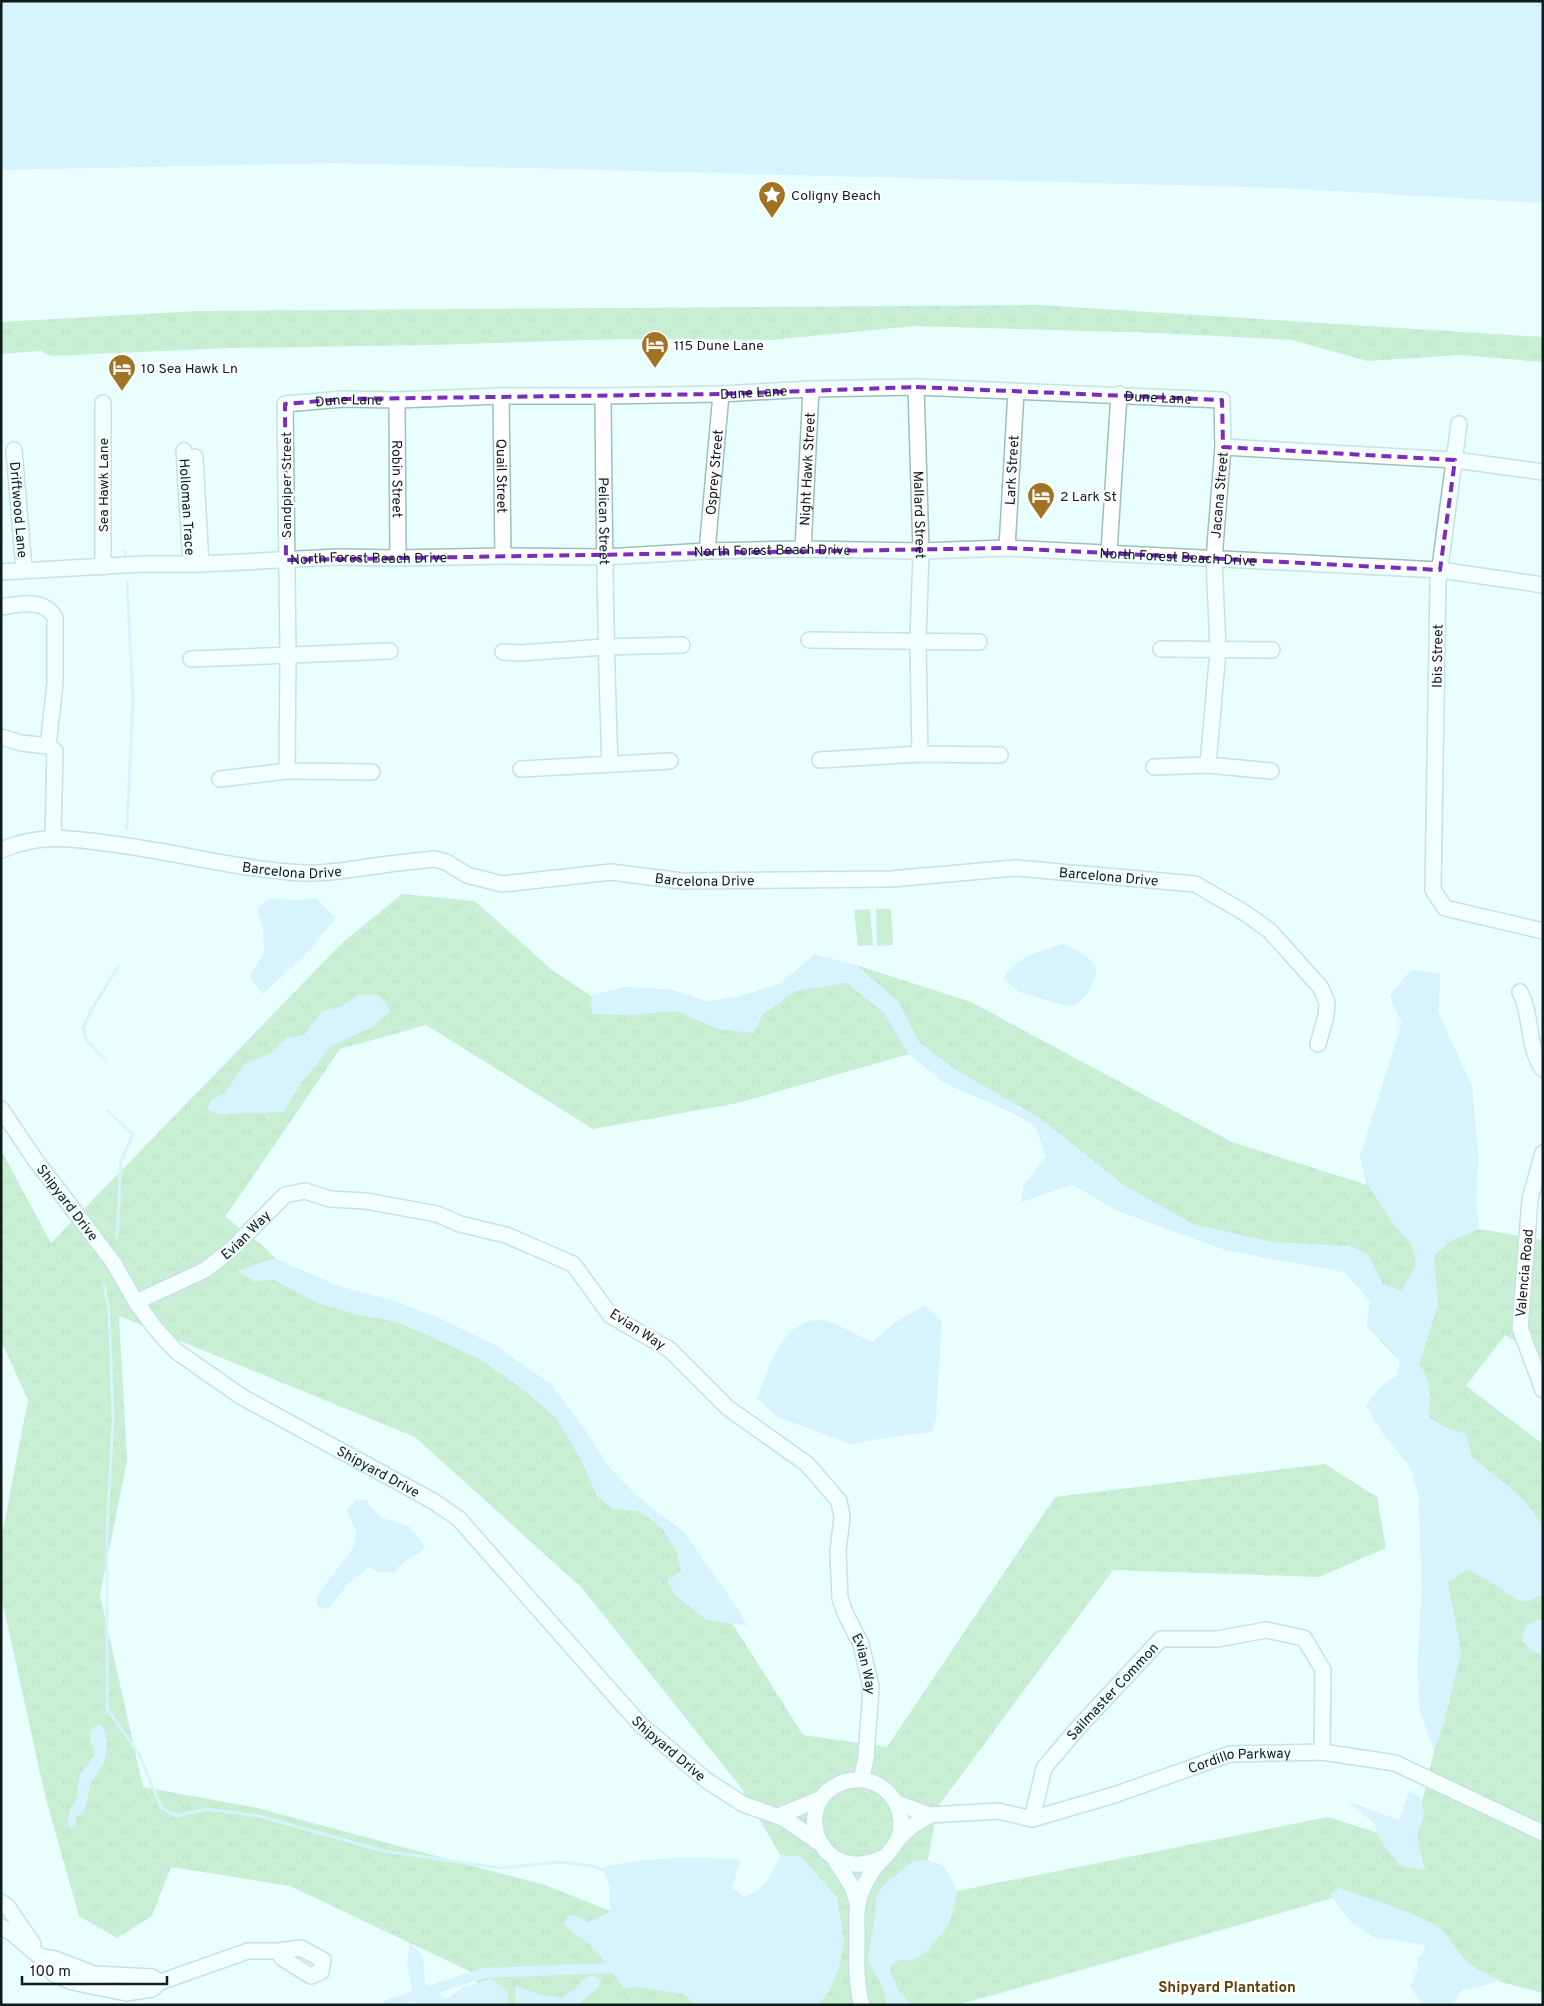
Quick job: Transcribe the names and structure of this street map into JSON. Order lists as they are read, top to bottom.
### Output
{
  "streets": {
    "street": [
      "Dune Lane",
      "Night Hawk Street",
      "Lark Street",
      "Osprey Street",
      "Quail Street",
      "Robin Street",
      "Sea Hawk Lane",
      "Sandpiper Street",
      "Jacana Street",
      "Driftwood Lane",
      "Mallard Street",
      "Pelican Street",
      "North Forest Beach Drive",
      "Ibis Street",
      "Barcelona Drive",
      "Shipyard Drive",
      "Evian Way",
      "Valencia Road",
      "Sailmaster Common",
      "Cordillo Parkway"
    ]
  },
  "crossings": [
    ["Dune Lane", "Night Hawk Street"],
    ["Dune Lane", "Lark Street"],
    ["Dune Lane", "Osprey Street"],
    ["Dune Lane", "Quail Street"],
    ["Dune Lane", "Robin Street"],
    ["Dune Lane", "Sandpiper Street"],
    ["Dune Lane", "Jacana Street"],
    ["Dune Lane", "Mallard Street"],
    ["Dune Lane", "Pelican Street"],
    ["Night Hawk Street", "North Forest Beach Drive"],
    ["Lark Street", "North Forest Beach Drive"],
    ["Osprey Street", "North Forest Beach Drive"],
    ["Quail Street", "North Forest Beach Drive"],
    ["Robin Street", "North Forest Beach Drive"],
    ["Sea Hawk Lane", "North Forest Beach Drive"],
    ["Sandpiper Street", "North Forest Beach Drive"],
    ["Jacana Street", "North Forest Beach Drive"],
    ["Driftwood Lane", "North Forest Beach Drive"],
    ["Mallard Street", "North Forest Beach Drive"],
    ["Pelican Street", "North Forest Beach Drive"],
    ["North Forest Beach Drive", "Ibis Street"],
    ["Shipyard Drive", "Evian Way"],
    ["Shipyard Drive", "Cordillo Parkway"],
    ["Evian Way", "Cordillo Parkway"],
    ["Sailmaster Common", "Cordillo Parkway"]
  ],
  "districts": ["Shipyard Plantation"],
  "places": {
    "place": ["Coligny Beach"],
    "hotel": ["115 Dune Lane", "10 Sea Hawk Ln", "2 Lark St"]
  },
  "scale_bar": "100 m"
}
